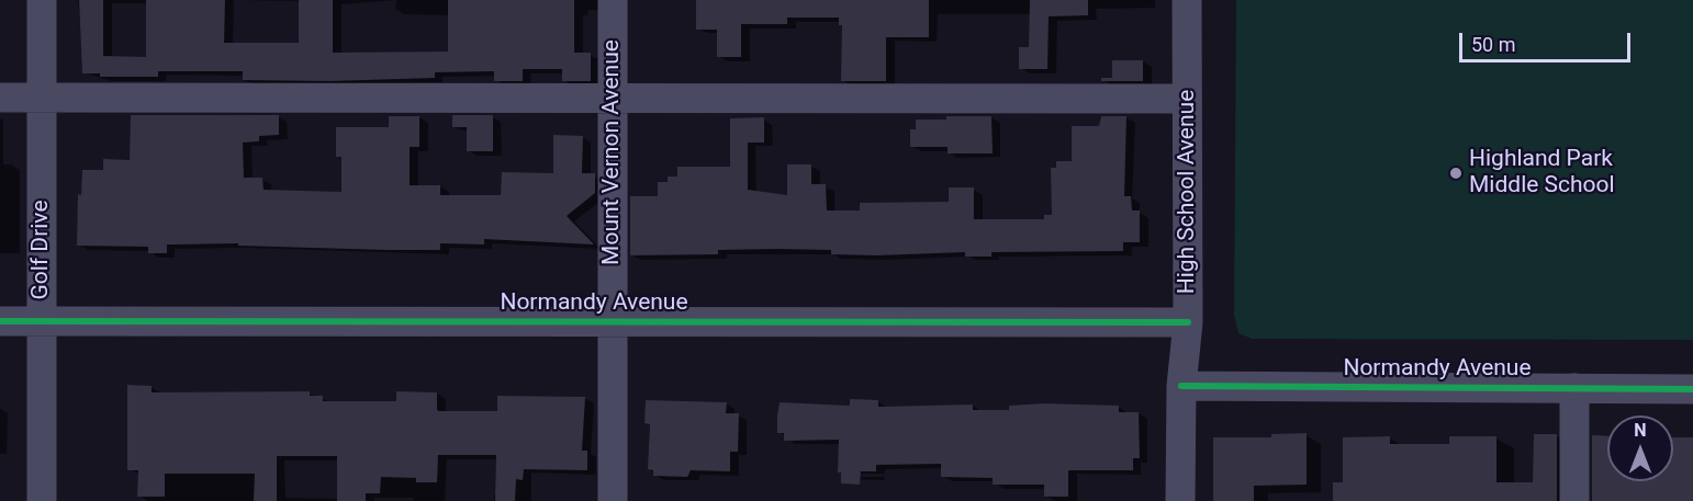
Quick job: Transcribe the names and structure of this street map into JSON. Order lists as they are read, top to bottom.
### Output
{
  "streets": {
    "street": [
      "Mount Vernon Avenue",
      "High School Avenue",
      "Golf Drive",
      "Normandy Avenue"
    ]
  },
  "crossings": [
    ["Mount Vernon Avenue", "Normandy Avenue"],
    ["High School Avenue", "Normandy Avenue"],
    ["Golf Drive", "Normandy Avenue"]
  ],
  "places": ["Highland Park Middle School"],
  "scale_bar": "50 m",
  "north": "top"
}
